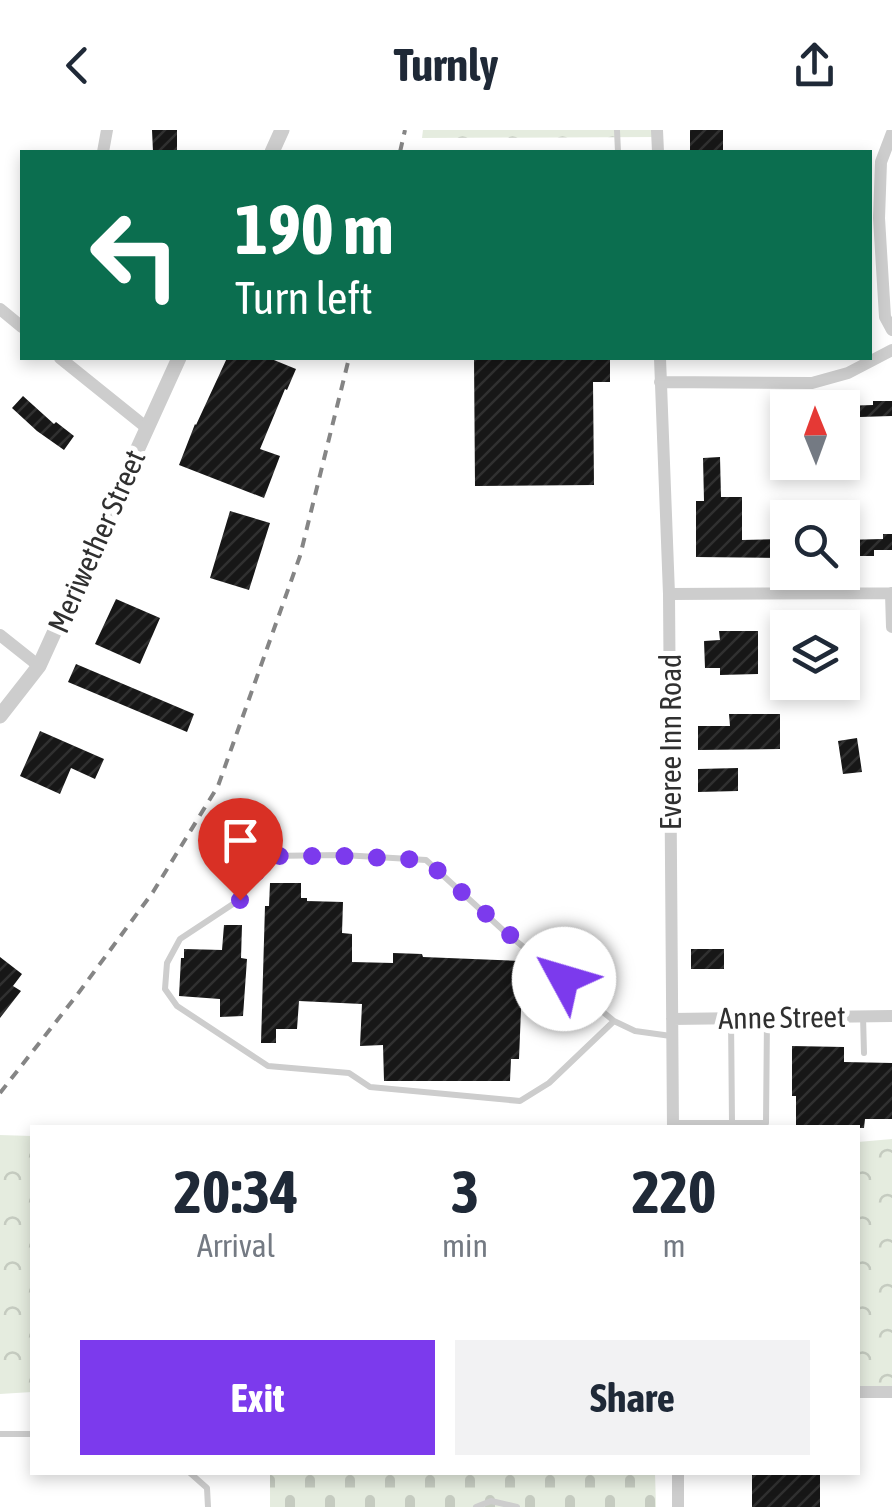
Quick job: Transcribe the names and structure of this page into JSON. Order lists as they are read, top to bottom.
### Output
{
  "streets": {
    "street": ["Meriwether Street", "Everee Inn Road", "Anne Street"]
  },
  "crossings": [
    ["Everee Inn Road", "Anne Street"]
  ],
  "north": "top",
  "page": {
    "header": "Turnly",
    "turn": ["190 m", "Turn left"],
    "eta": [
      "20:34",
      "Arrival",
      "3",
      "min",
      "220",
      "m"
    ],
    "buttons": ["Exit", "Share"]
  }
}
